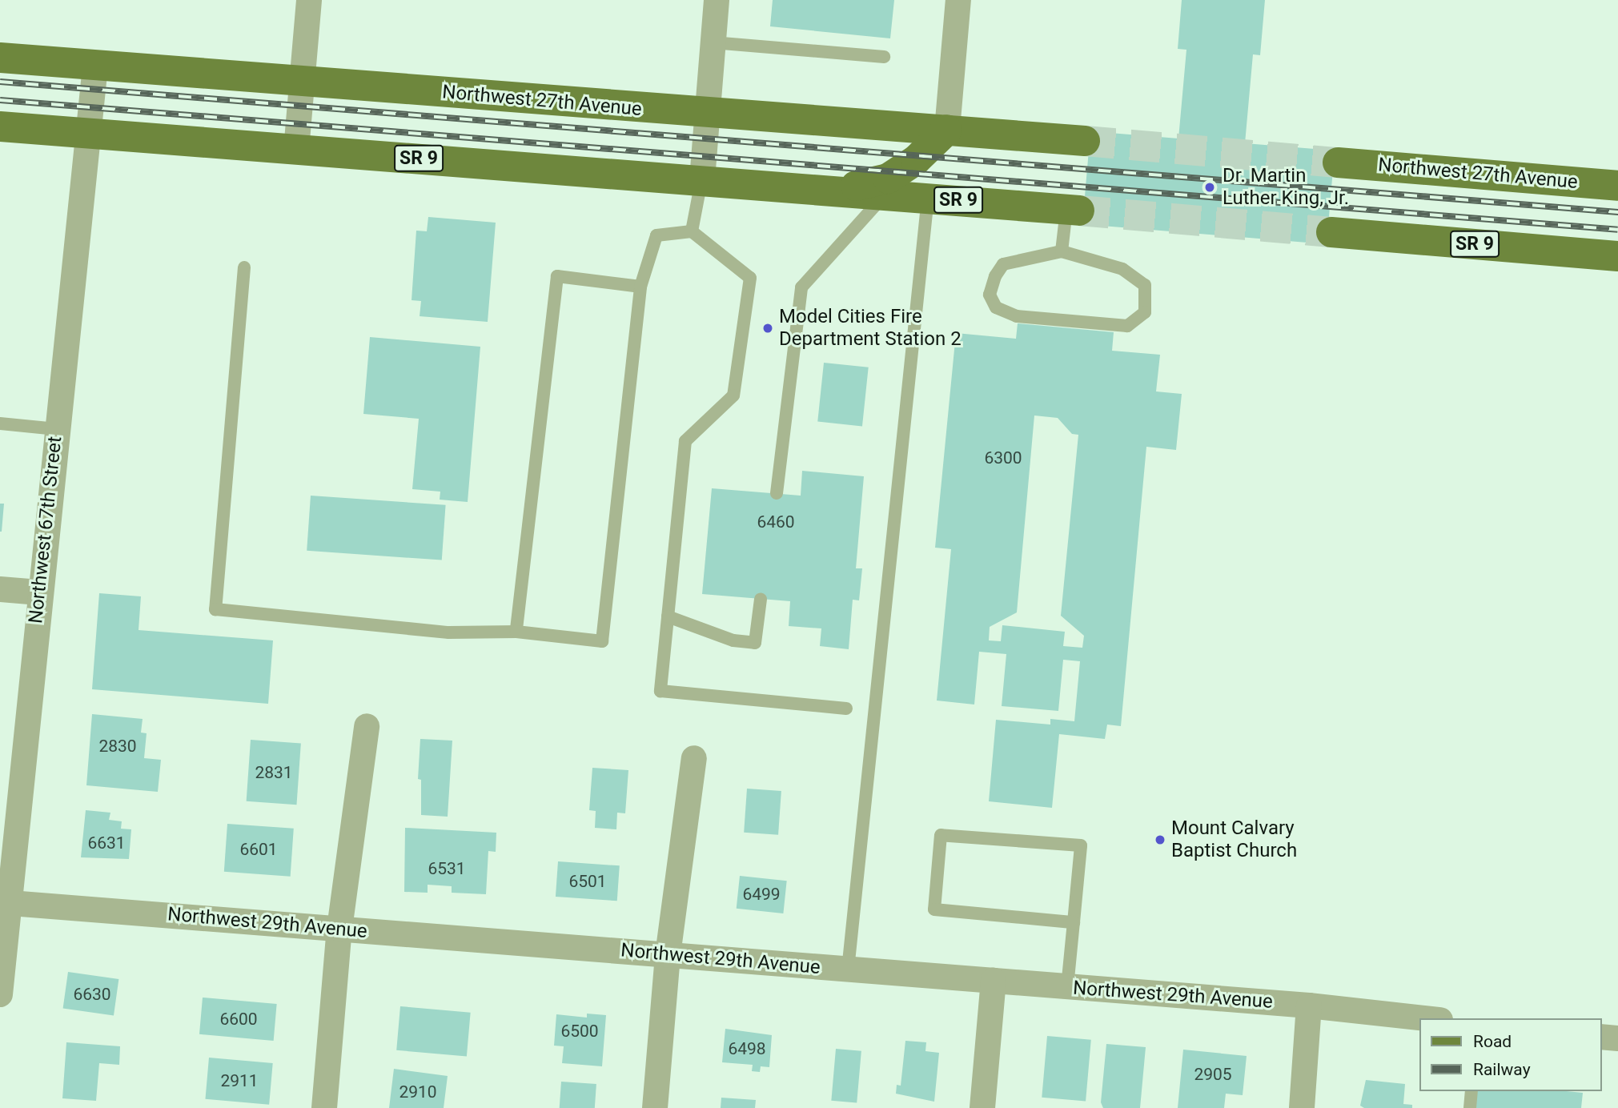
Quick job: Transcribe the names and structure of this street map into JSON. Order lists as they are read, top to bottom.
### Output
{
  "streets": {
    "main road": ["Northwest 27th Avenue", "SR 9"],
    "street": ["Northwest 67th Street", "Northwest 29th Avenue"]
  },
  "crossings": [
    ["Northwest 27th Avenue", "Northwest 67th Street"],
    ["SR 9", "Northwest 67th Street"],
    ["Northwest 67th Street", "Northwest 29th Avenue"]
  ],
  "places": ["Dr. Martin Luther King, Jr.", "Model Cities Fire Department Station 2", "Mount Calvary Baptist Church"],
  "house_numbers": [
    "6300",
    "6460",
    "2830",
    "2831",
    "6631",
    "6601",
    "6531",
    "6501",
    "6499",
    "6630",
    "6600",
    "6500",
    "6498",
    "2905",
    "2911",
    "2910"
  ],
  "legend": ["Road", "Railway"]
}
